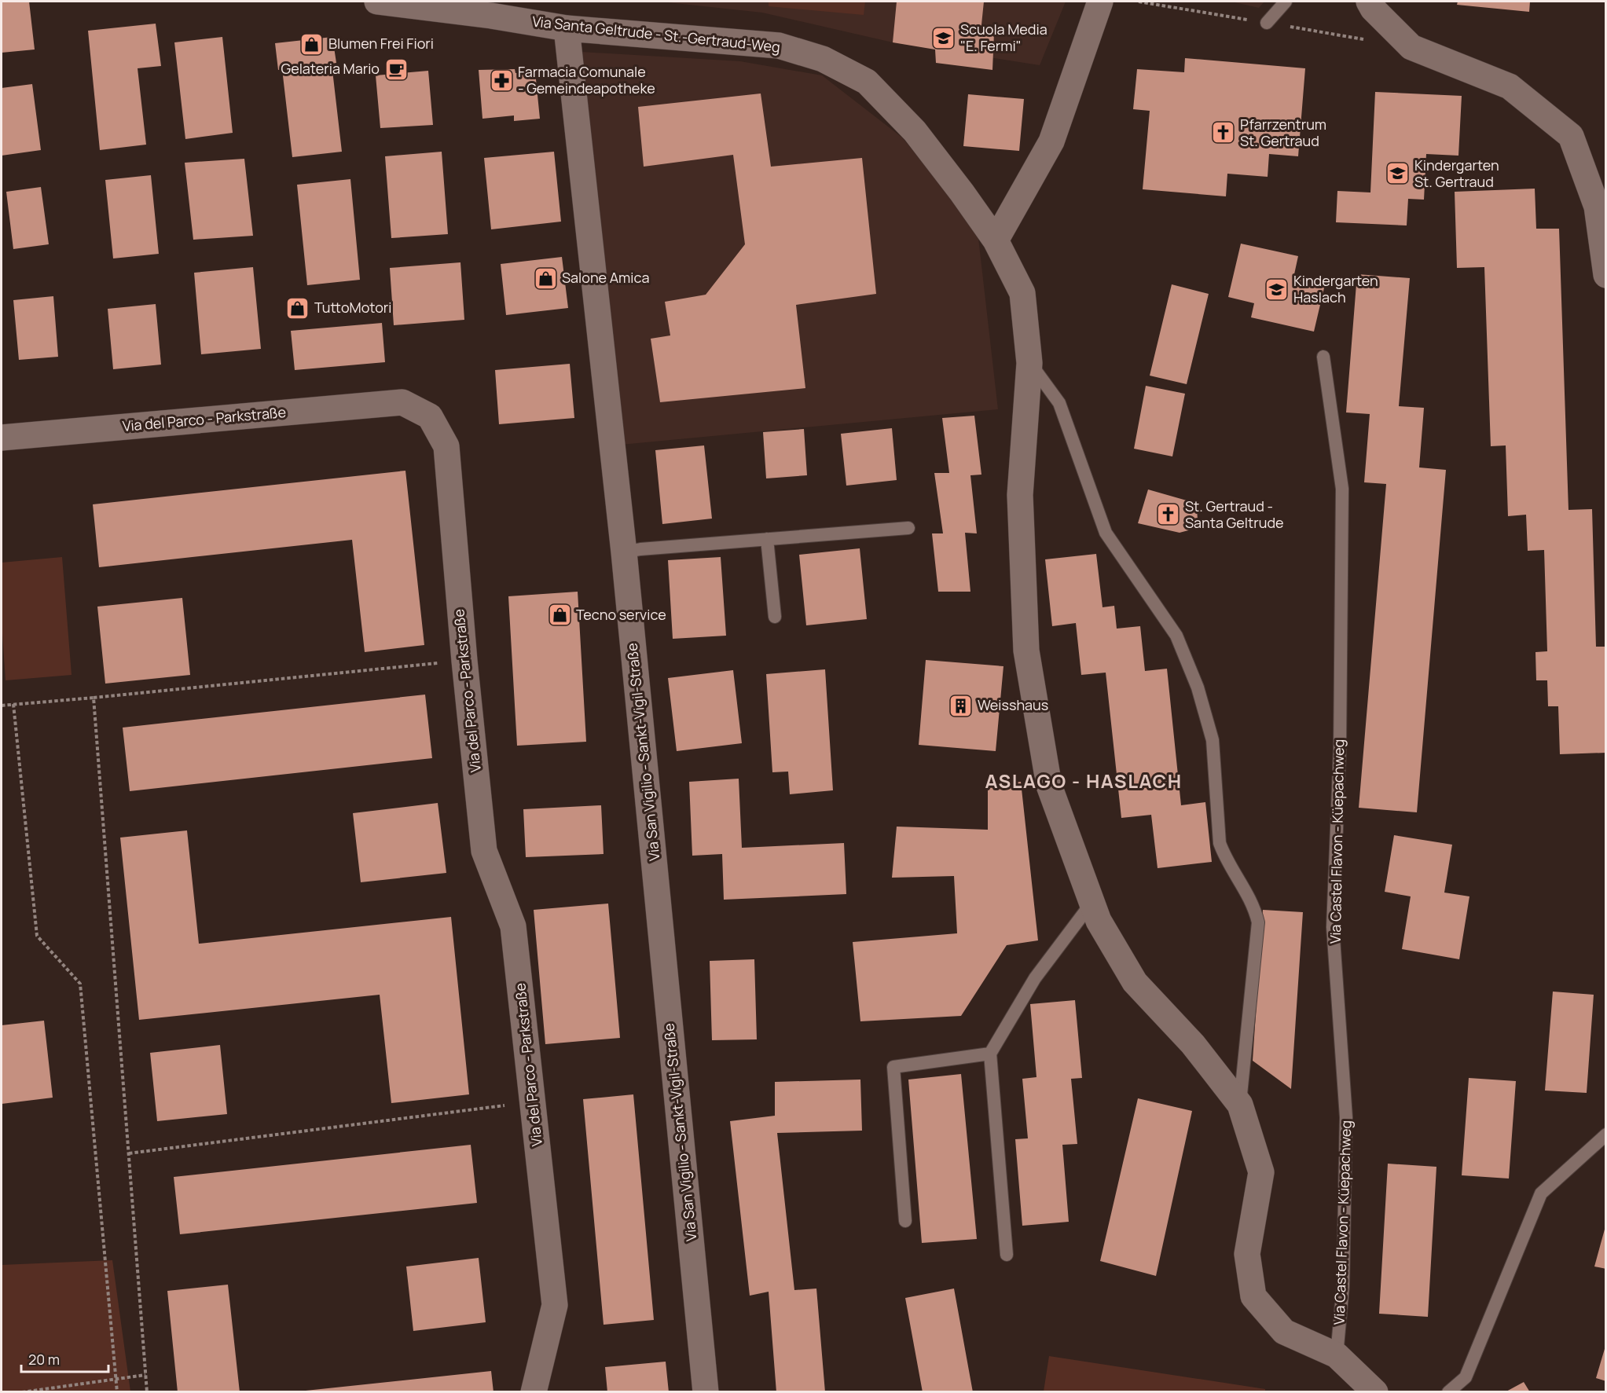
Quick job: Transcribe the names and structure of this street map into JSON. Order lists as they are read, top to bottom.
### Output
{
  "streets": {
    "street": ["Via Santa Geltrude - St.-Gertraud-Weg", "Via del Parco - Parkstraße", "Via San Vigilio - Sankt-Vigil-Straße"],
    "lane": ["Via Castel Flavon - Küepachweg"]
  },
  "crossings": [
    ["Via Santa Geltrude - St.-Gertraud-Weg", "Via San Vigilio - Sankt-Vigil-Straße"]
  ],
  "districts": ["ASLAGO - HASLACH"],
  "places": {
    "school or university": ["Scuola Media \"E. Fermi\"", "Kindergarten St. Gertraud", "Kindergarten Haslach"],
    "shop": [
      "Blumen Frei Fiori",
      "Salone Amica",
      "TuttoMotori",
      "Tecno service"
    ],
    "cafe": ["Gelateria Mario"],
    "pharmacy": ["Farmacia Comunale - Gemeindeapotheke"],
    "church": ["Pfarrzentrum St. Gertraud", "St. Gertraud - Santa Geltrude"],
    "building": ["Weisshaus"]
  },
  "scale_bar": "20 m"
}
